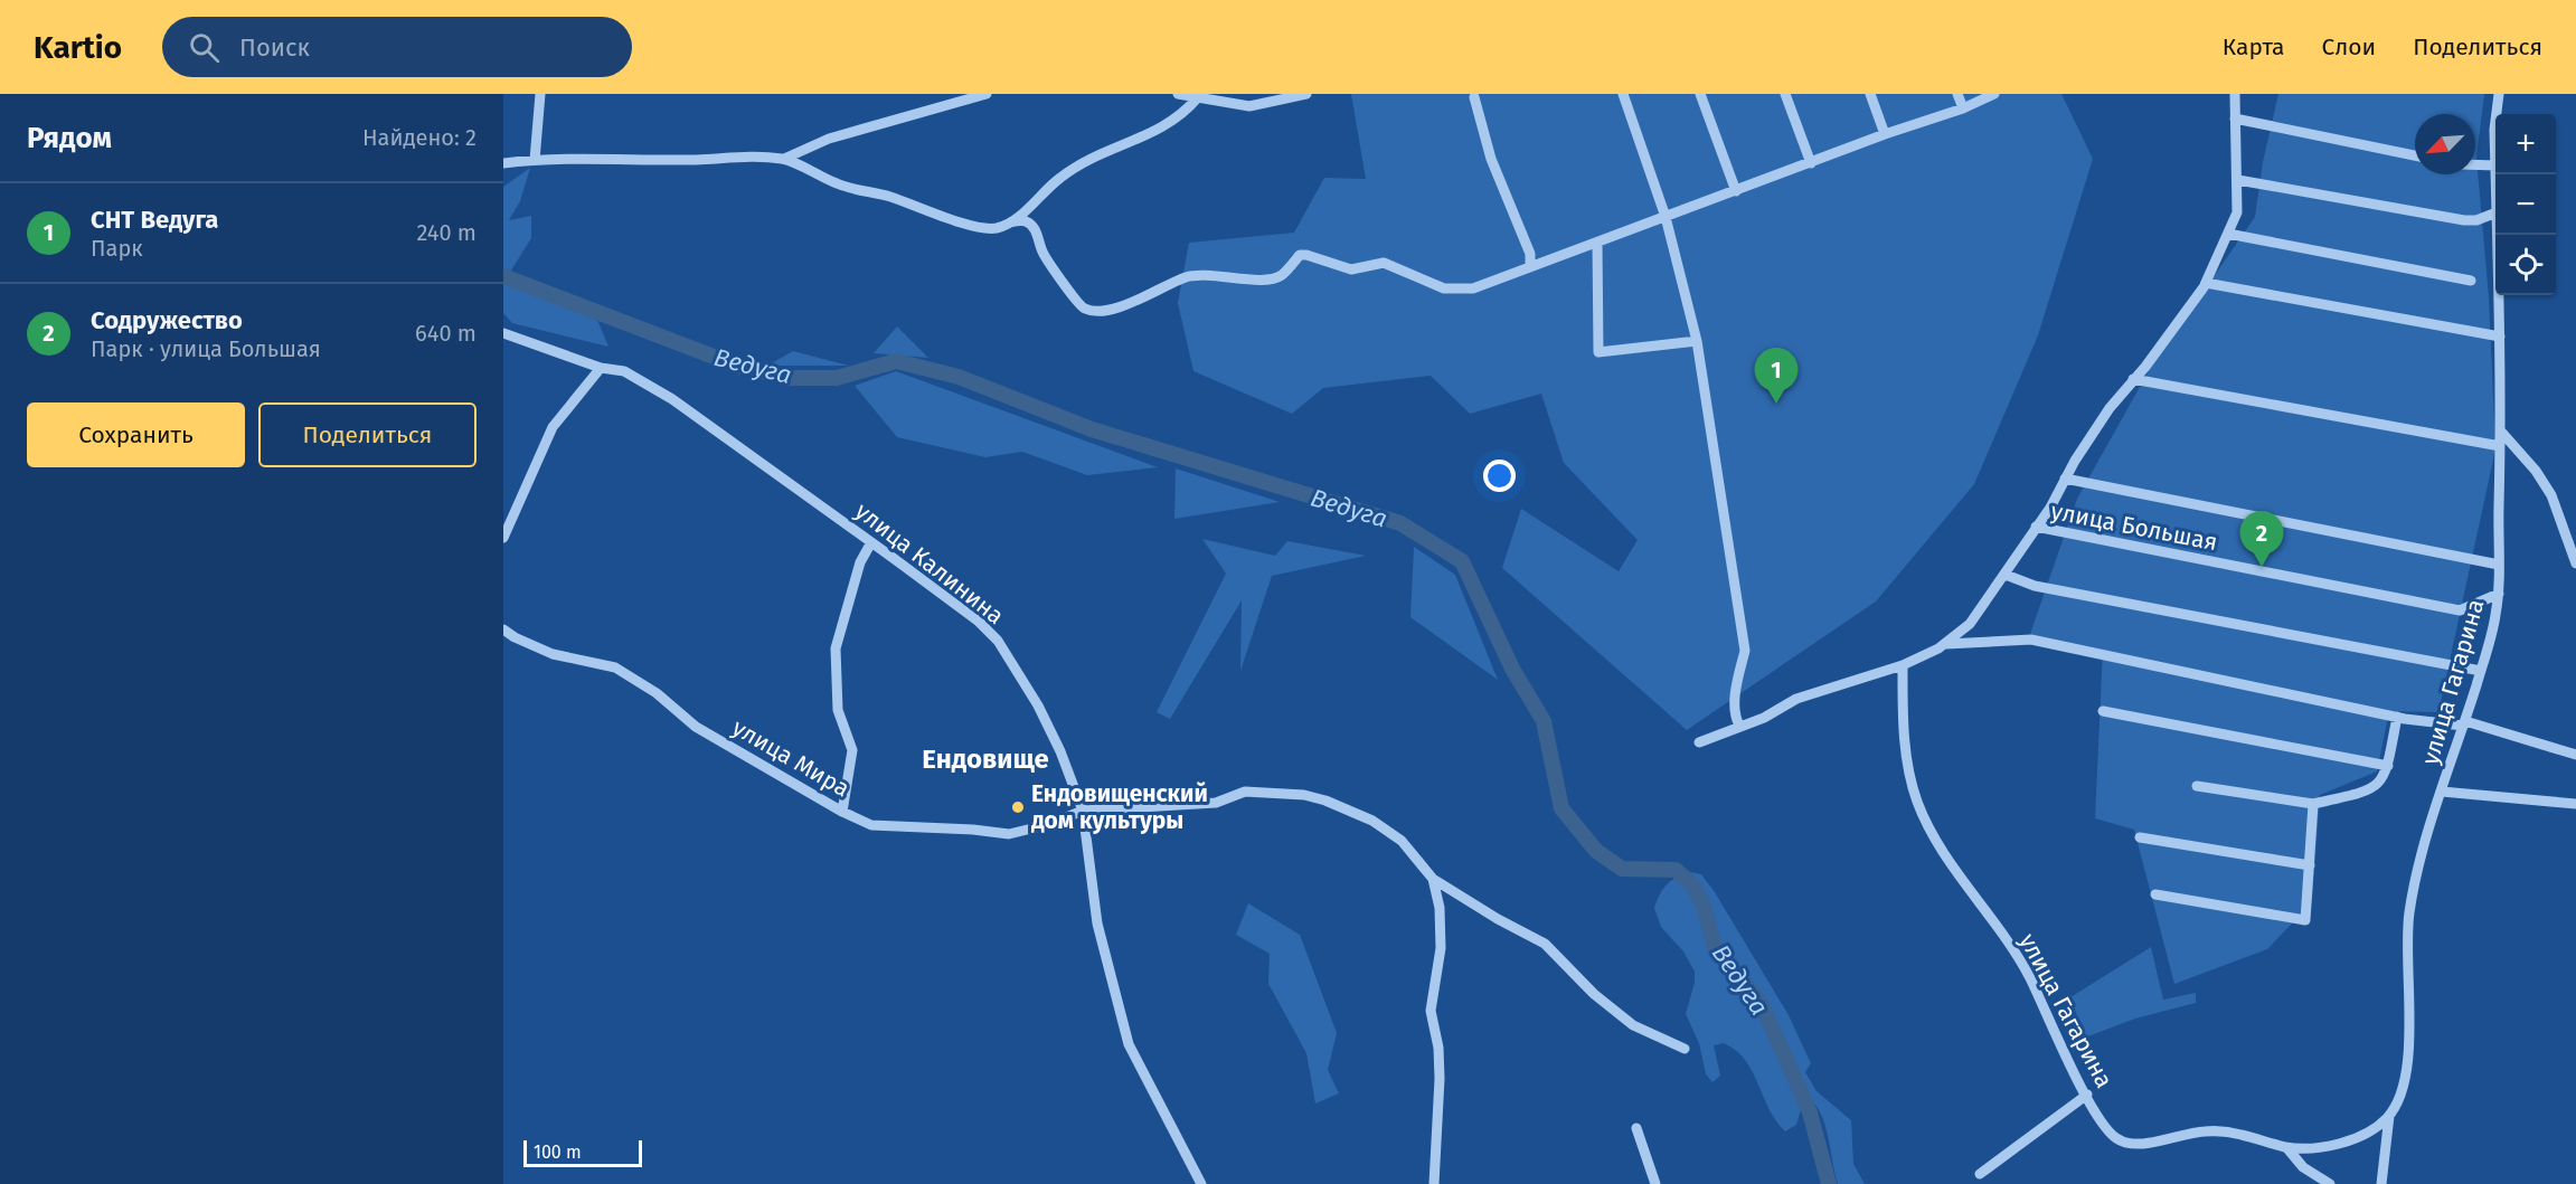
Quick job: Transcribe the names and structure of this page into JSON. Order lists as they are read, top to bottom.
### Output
{
  "streets": {
    "street": [
      "улица Большая",
      "улица Калинина",
      "улица Гагарина",
      "улица Мира"
    ]
  },
  "crossings": [
    ["улица Большая", "улица Гагарина"],
    ["улица Калинина", "улица Мира"]
  ],
  "districts": ["Ендовище"],
  "water": ["Ведуга"],
  "places": ["Ендовищенский дом культуры"],
  "scale_bar": "100 m",
  "north": "bottom left",
  "page": {
    "header": "Kartio",
    "search": "Поиск",
    "nav": ["Карта", "Слои", "Поделиться"],
    "heading": ["Рядом", "Найдено: 2"],
    "map_buttons": ["+", "−"],
    "list": [
      {
        "mark": "1",
        "name": "СНТ Ведуга",
        "note": "Парк",
        "value": "240 m"
      },
      {
        "mark": "2",
        "name": "Содружество",
        "note": "Парк · улица Большая",
        "value": "640 m"
      }
    ],
    "pins": ["1", "2"],
    "buttons": ["Сохранить", "Поделиться"],
    "scale": "100 m"
  }
}
